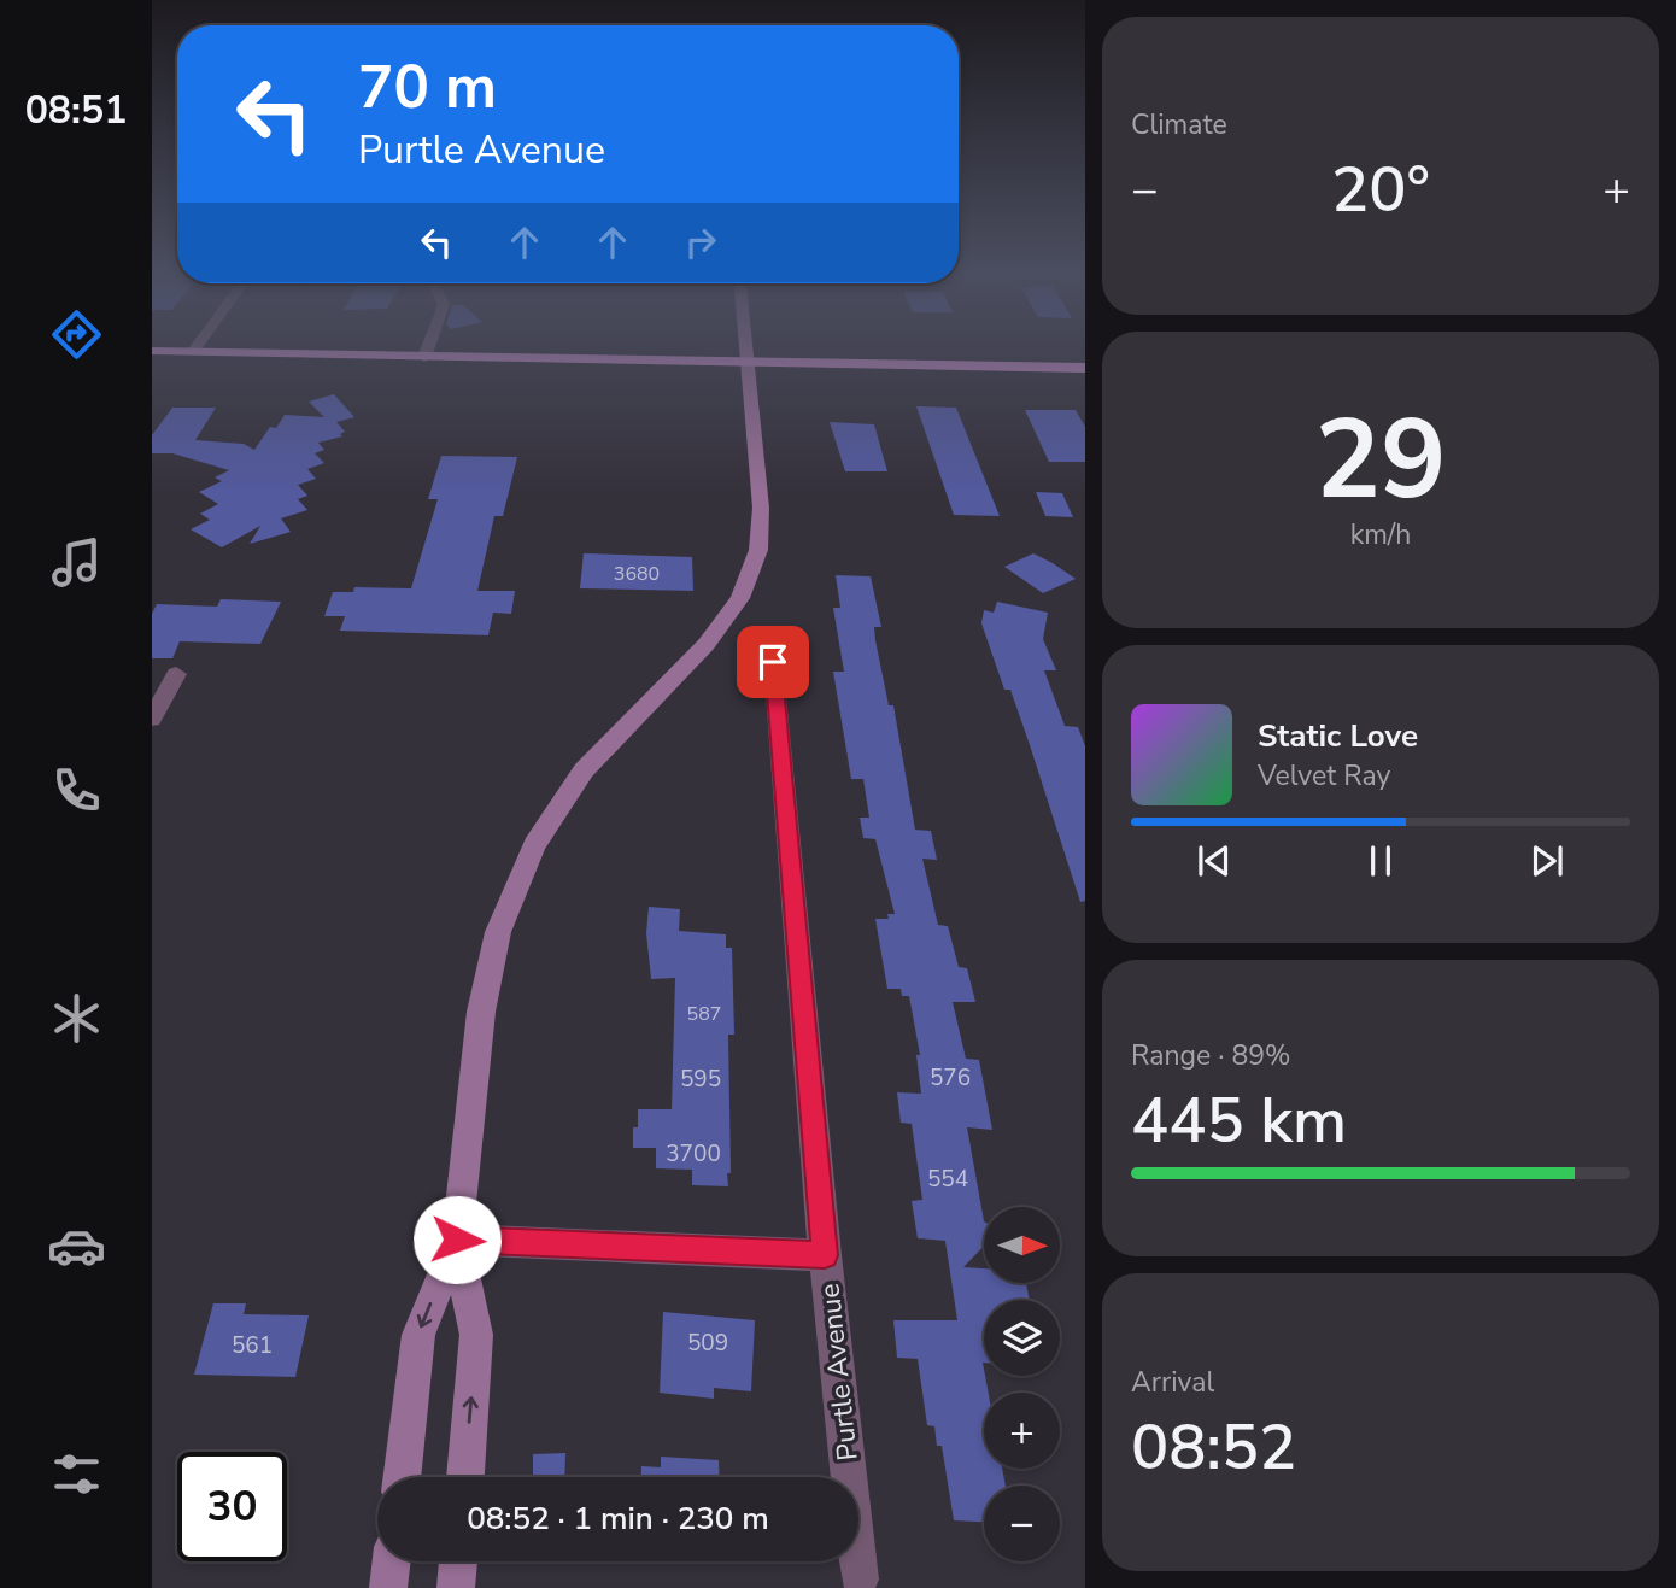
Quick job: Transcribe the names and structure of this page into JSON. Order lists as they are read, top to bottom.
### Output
{
  "streets": {
    "street": ["Purtle Avenue"]
  },
  "house_numbers": [
    "3680",
    "587",
    "576",
    "595",
    "3700",
    "554",
    "509",
    "561"
  ],
  "north": "right",
  "page": {
    "tabs": "08:51",
    "tile": [
      "Climate",
      ["29", "km/h"],
      ["Range · 89%", "445 km"],
      ["Arrival", "08:52"]
    ],
    "turn": ["70 m", "Purtle Avenue"],
    "heat": ["−", "20°", "+"],
    "song": ["Static Love", "Velvet Ray"],
    "map_buttons": ["+", "−"],
    "limit": "30",
    "trip": "08:52 · 1 min · 230 m"
  }
}
